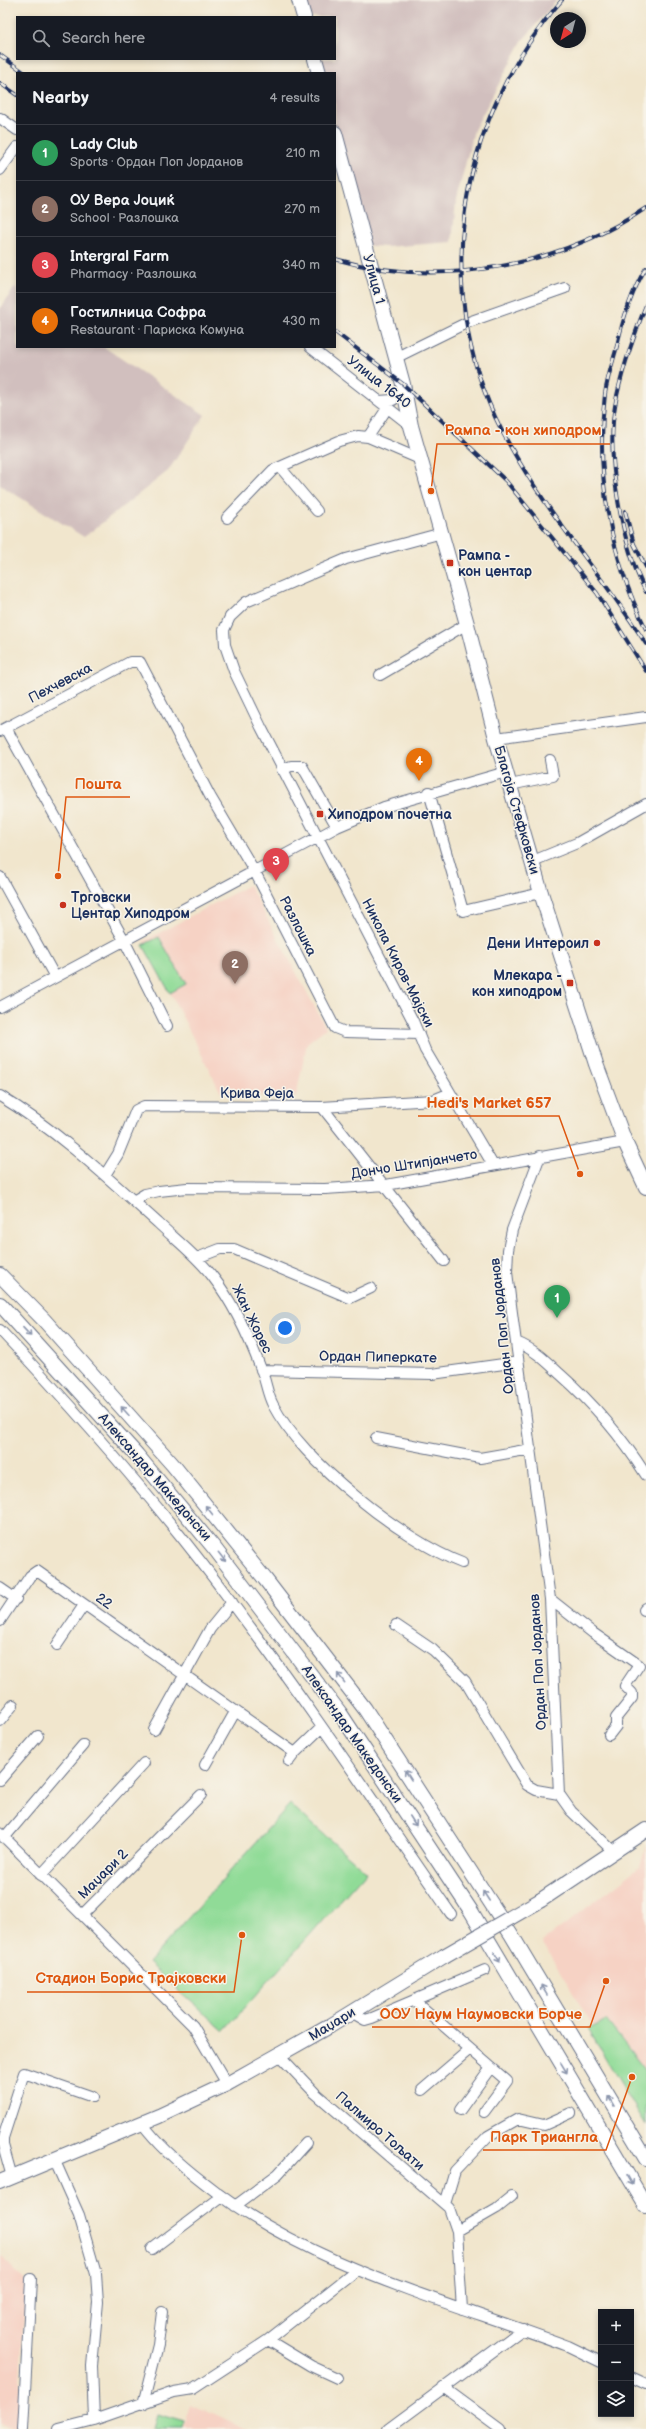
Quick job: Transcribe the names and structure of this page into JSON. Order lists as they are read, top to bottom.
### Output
{
  "streets": {
    "street": [
      "Улица 1",
      "Улица 1640",
      "Пехчевска",
      "Благоја Стефковски",
      "Разлошка",
      "Никола Киров-Мајски",
      "Крива Феја",
      "Дончо Штипјанчето",
      "Жан Жорес",
      "Ордан Поп Јорданов",
      "Ордан Пиперкате",
      "Александар Македонски",
      "22",
      "Маџари 2",
      "Маџари",
      "Палмиро Тољати"
    ]
  },
  "crossings": [
    ["Улица 1", "Улица 1640"],
    ["Улица 1", "Благоја Стефковски"],
    ["Улица 1640", "Благоја Стефковски"],
    ["Пехчевска", "Разлошка"],
    ["Благоја Стефковски", "Никола Киров-Мајски"],
    ["Благоја Стефковски", "Дончо Штипјанчето"],
    ["Разлошка", "Никола Киров-Мајски"],
    ["Никола Киров-Мајски", "Крива Феја"],
    ["Никола Киров-Мајски", "Дончо Штипјанчето"],
    ["Крива Феја", "Жан Жорес"],
    ["Дончо Штипјанчето", "Жан Жорес"],
    ["Дончо Штипјанчето", "Ордан Поп Јорданов"],
    ["Жан Жорес", "Ордан Пиперкате"],
    ["Ордан Поп Јорданов", "Ордан Пиперкате"],
    ["Маџари 2", "Маџари"],
    ["Маџари", "Палмиро Тољати"]
  ],
  "places": {
    "other": [
      "Рампа - кон хиподром",
      "Пошта",
      "Трговски Центар Хиподром",
      "Дени Интероил",
      "Hedi's Market 657",
      "Стадион Борис Трајковски",
      "ООУ Наум Наумовски Борче",
      "Парк Триангла"
    ],
    "transit": ["Рампа - кон центар", "Хиподром почетна", "Млекара - кон хиподром"]
  },
  "north": "bottom left",
  "page": {
    "search": "Search here",
    "heading": ["Nearby", "4 results"],
    "list": [
      {
        "mark": "1",
        "name": "Lady Club",
        "note": "Sports · Ордан Поп Јорданов",
        "value": "210 m"
      },
      {
        "mark": "2",
        "name": "ОУ Вера Јоциќ",
        "note": "School · Разлошка",
        "value": "270 m"
      },
      {
        "mark": "3",
        "name": "Intergral Farm",
        "note": "Pharmacy · Разлошка",
        "value": "340 m"
      },
      {
        "mark": "4",
        "name": "Гостилница Софра",
        "note": "Restaurant · Париска Комуна",
        "value": "430 m"
      }
    ],
    "pins": [
      "4",
      "3",
      "2",
      "1"
    ],
    "map_buttons": ["+", "−"]
  }
}
